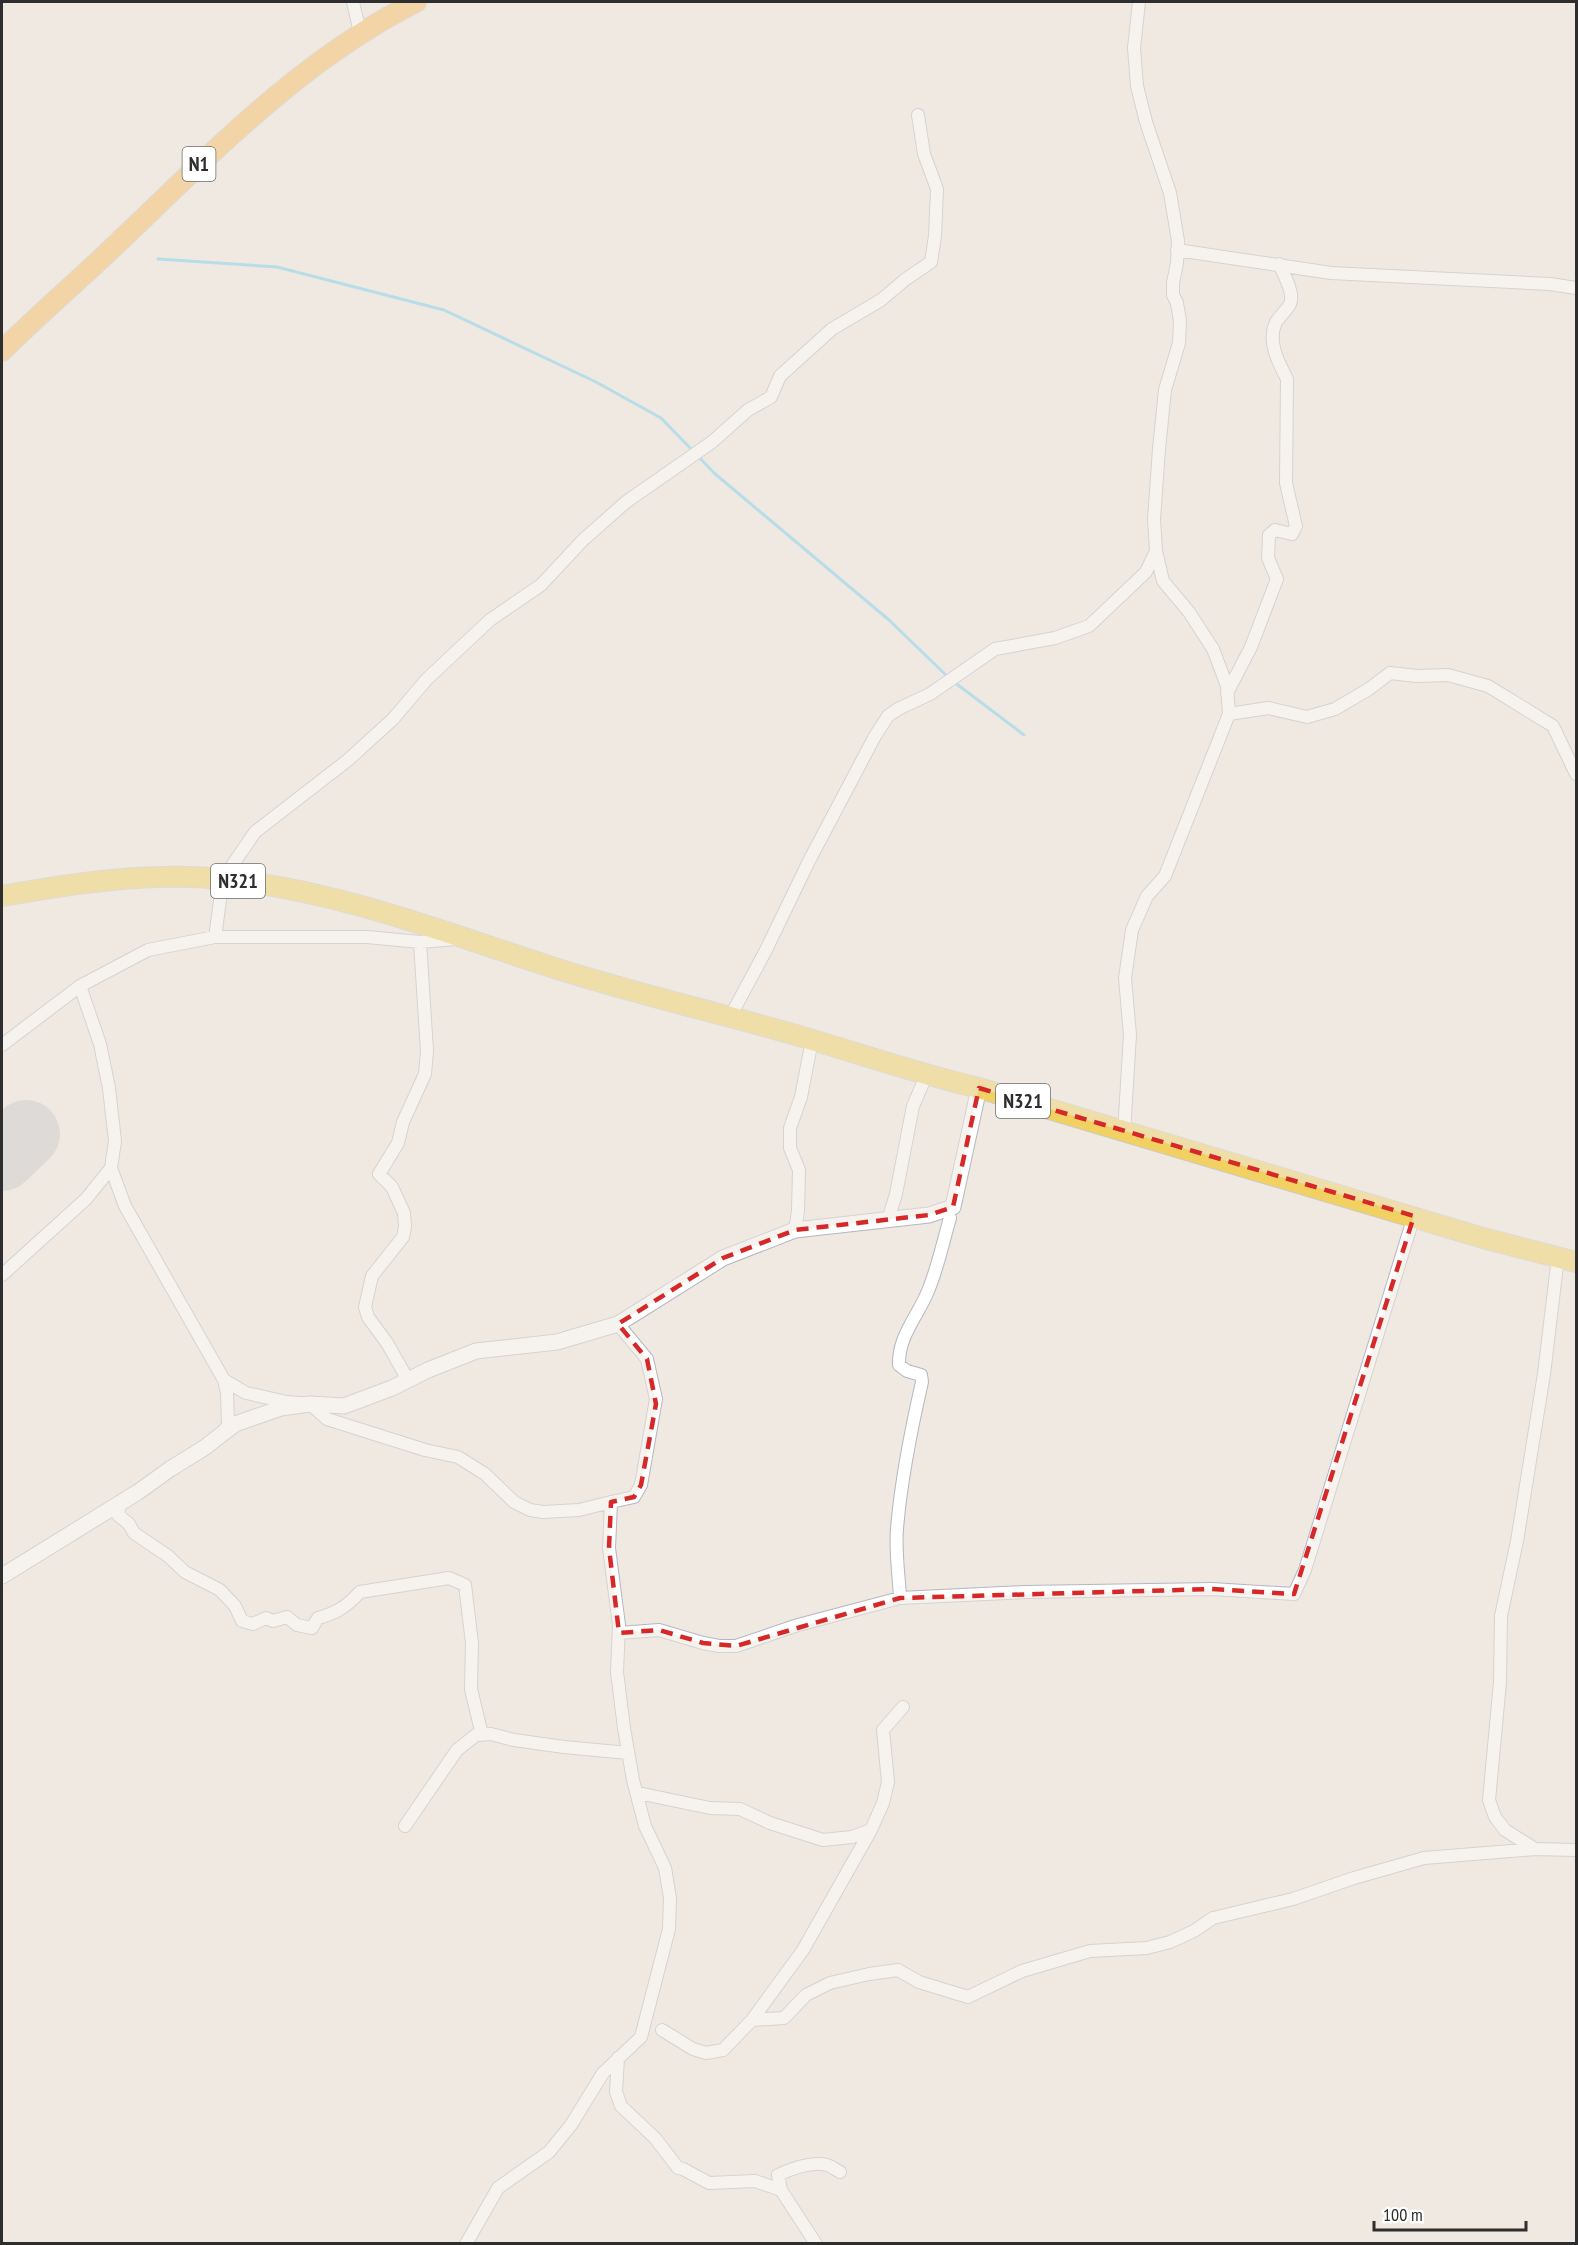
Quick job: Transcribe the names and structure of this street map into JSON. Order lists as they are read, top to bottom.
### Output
{
  "streets": {
    "highway": ["N1"],
    "main road": ["N321"]
  },
  "scale_bar": "100 m"
}
